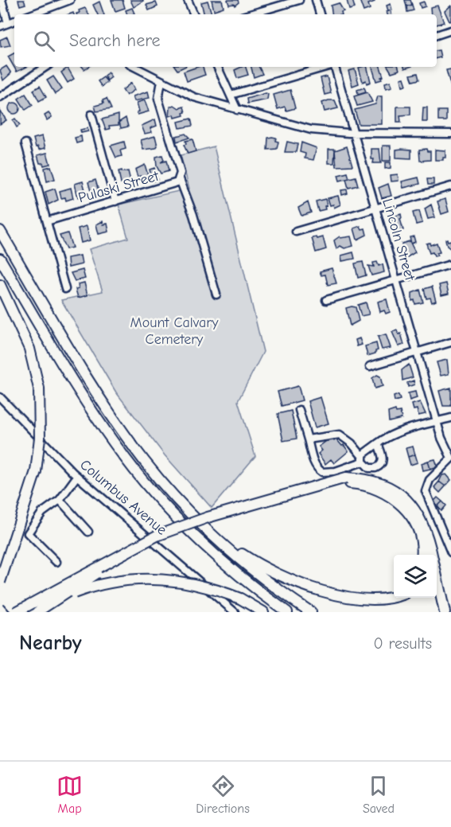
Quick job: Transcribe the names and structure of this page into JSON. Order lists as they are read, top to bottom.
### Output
{
  "streets": {
    "street": ["Pulaski Street", "Lincoln Street", "Columbus Avenue"]
  },
  "parks": ["Mount Calvary Cemetery"],
  "page": {
    "search": "Search here",
    "heading": ["Nearby", "0 results"],
    "nav": ["Map", "Directions", "Saved"]
  }
}
